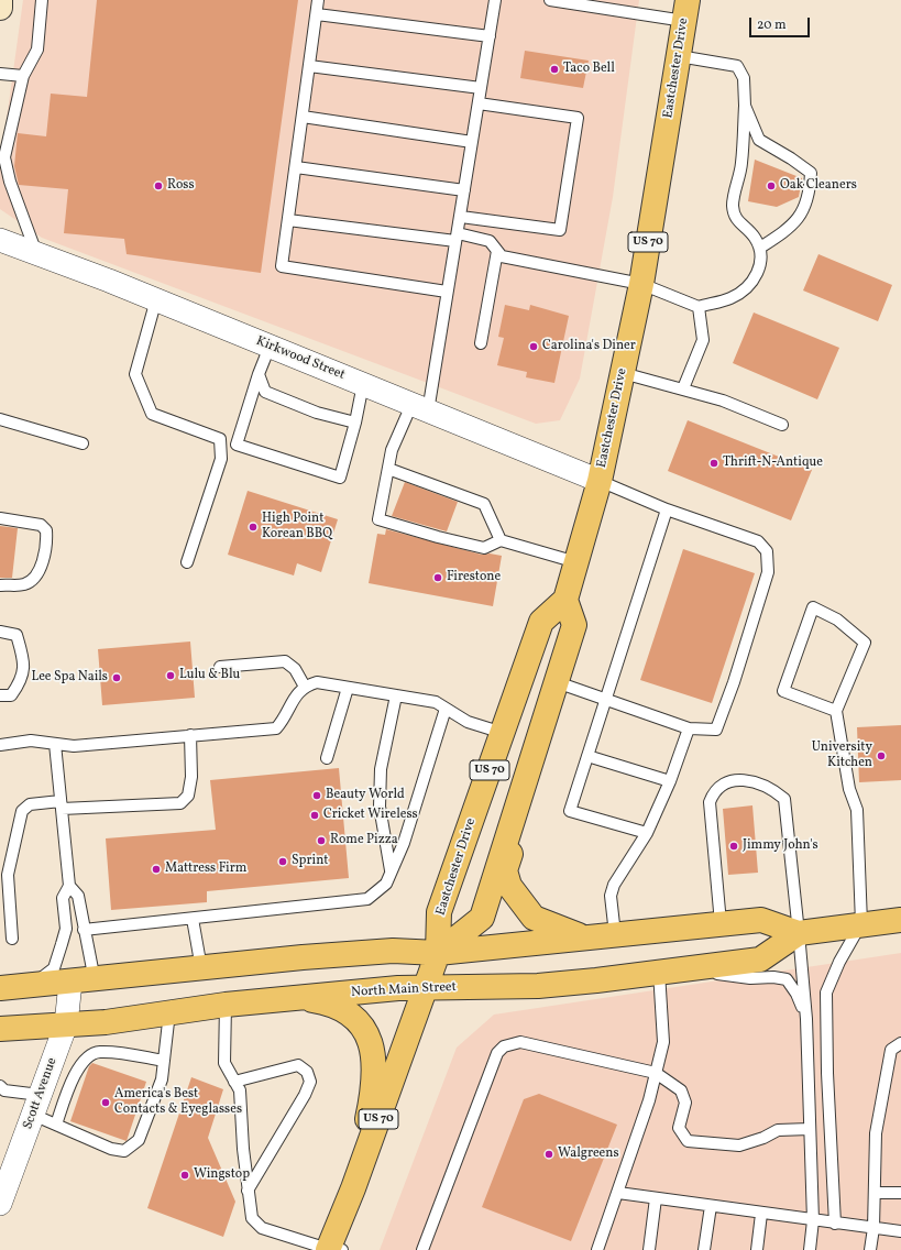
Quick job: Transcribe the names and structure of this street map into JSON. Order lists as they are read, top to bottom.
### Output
{
  "streets": {
    "main road": ["Eastchester Drive", "US 70", "North Main Street"],
    "street": ["Kirkwood Street", "Scott Avenue"]
  },
  "crossings": [
    ["Eastchester Drive", "US 70"],
    ["Eastchester Drive", "Kirkwood Street"],
    ["Eastchester Drive", "North Main Street"],
    ["US 70", "North Main Street"],
    ["North Main Street", "Scott Avenue"]
  ],
  "places": [
    "Taco Bell",
    "Ross",
    "Oak Cleaners",
    "Carolina's Diner",
    "Thrift-N-Antique",
    "High Point Korean BBQ",
    "Firestone",
    "Lulu & Blu",
    "Lee Spa Nails",
    "University Kitchen",
    "Beauty World",
    "Cricket Wireless",
    "Rome Pizza",
    "Jimmy John's",
    "Sprint",
    "Mattress Firm",
    "America's Best Contacts & Eyeglasses",
    "Walgreens",
    "Wingstop"
  ],
  "scale_bar": "20 m"
}
